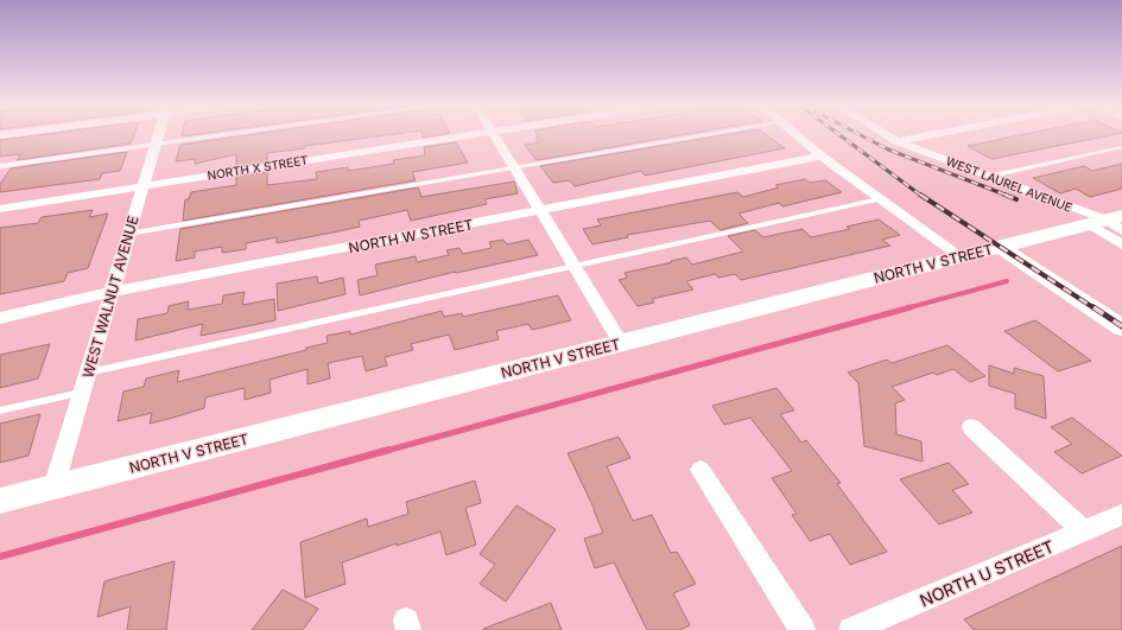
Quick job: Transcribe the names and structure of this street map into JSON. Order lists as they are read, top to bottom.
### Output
{
  "streets": {
    "street": [
      "NORTH X STREET",
      "WEST LAUREL AVENUE",
      "NORTH W STREET",
      "NORTH V STREET",
      "WEST WALNUT AVENUE",
      "NORTH U STREET"
    ]
  },
  "crossings": [
    ["NORTH X STREET", "WEST WALNUT AVENUE"],
    ["WEST LAUREL AVENUE", "NORTH V STREET"],
    ["NORTH W STREET", "WEST WALNUT AVENUE"],
    ["NORTH V STREET", "WEST WALNUT AVENUE"]
  ]
}
